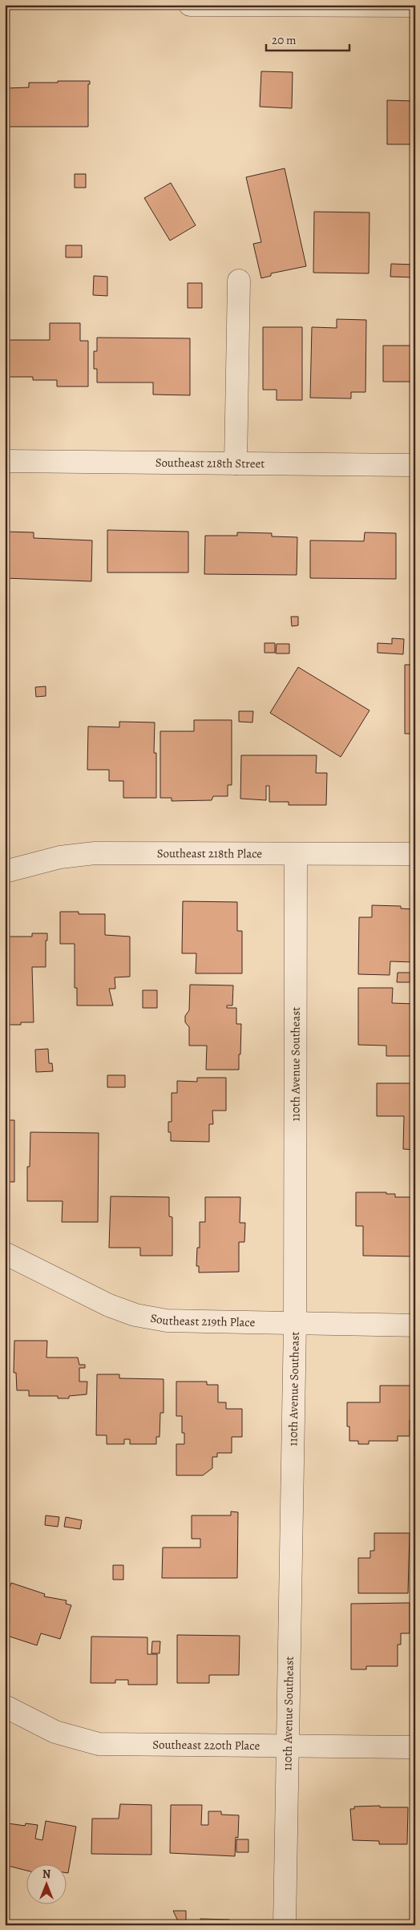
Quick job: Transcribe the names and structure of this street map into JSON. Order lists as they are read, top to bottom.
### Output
{
  "streets": {
    "street": [
      "Southeast 218th Street",
      "Southeast 218th Place",
      "110th Avenue Southeast",
      "Southeast 219th Place",
      "Southeast 220th Place"
    ]
  },
  "crossings": [
    ["Southeast 218th Place", "110th Avenue Southeast"],
    ["110th Avenue Southeast", "Southeast 219th Place"],
    ["110th Avenue Southeast", "Southeast 220th Place"]
  ],
  "scale_bar": "20 m",
  "north": "top"
}
